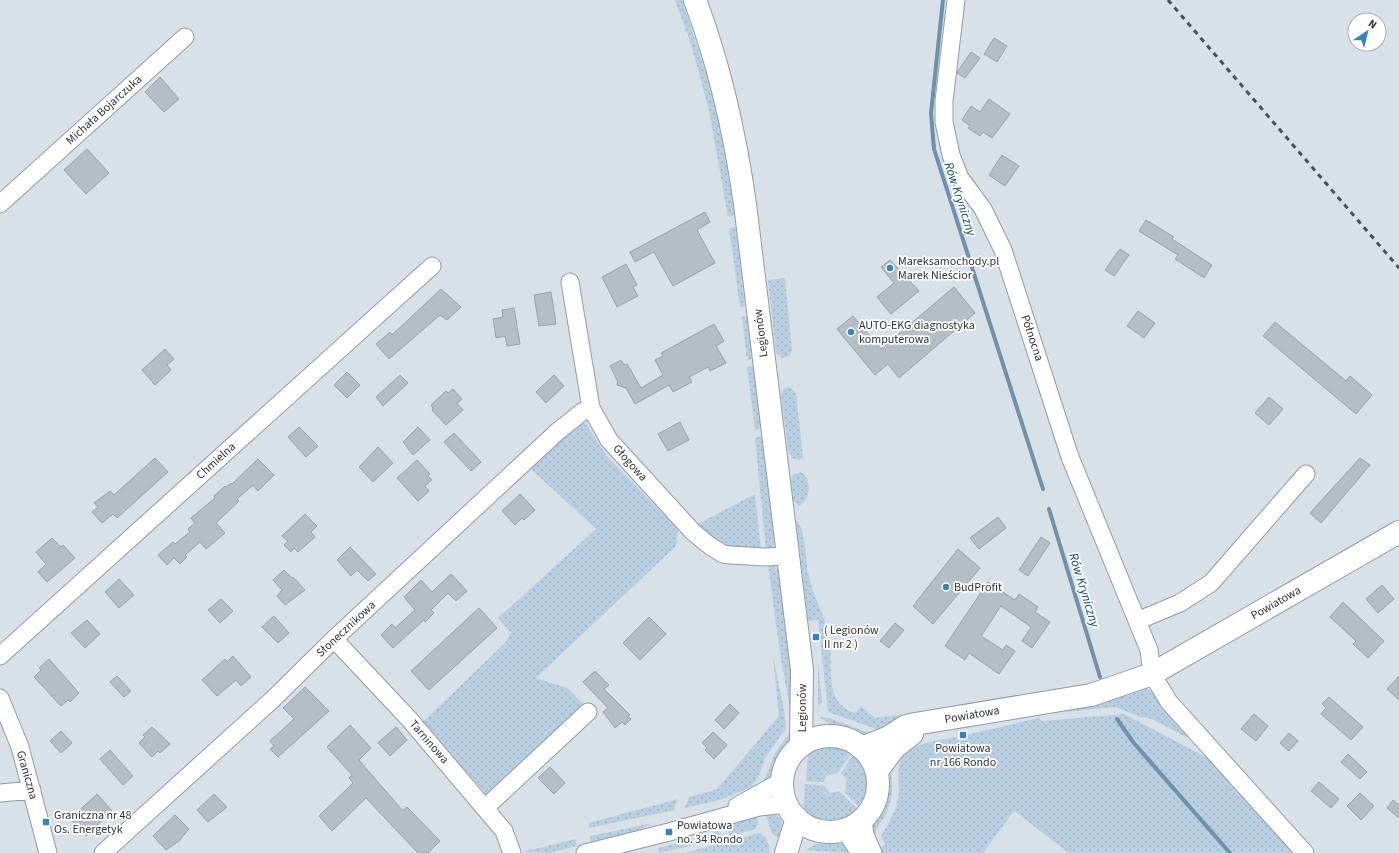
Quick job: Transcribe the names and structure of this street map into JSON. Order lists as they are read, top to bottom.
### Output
{
  "streets": {
    "main road": ["Legionów", "Powiatowa"],
    "street": [
      "Michała Bojarczuka",
      "Północna",
      "Chmielna",
      "Głogowa",
      "Słonecznikowa",
      "Tarninowa",
      "Graniczna"
    ]
  },
  "crossings": [
    ["Legionów", "Głogowa"],
    ["Legionów", "Powiatowa"],
    ["Północna", "Powiatowa"],
    ["Głogowa", "Słonecznikowa"],
    ["Słonecznikowa", "Tarninowa"]
  ],
  "water": ["Rów Kryniczny"],
  "places": {
    "other": ["Mareksamochody.pl Marek Nieścior", "AUTO-EKG diagnostyka komputerowa", "BudProfit"],
    "transit": [
      "( Legionów II nr 2 )",
      "Powiatowa nr 166 Rondo",
      "Graniczna nr 48 Os. Energetyk",
      "Powiatowa no. 34 Rondo"
    ]
  },
  "north": "top right"
}
